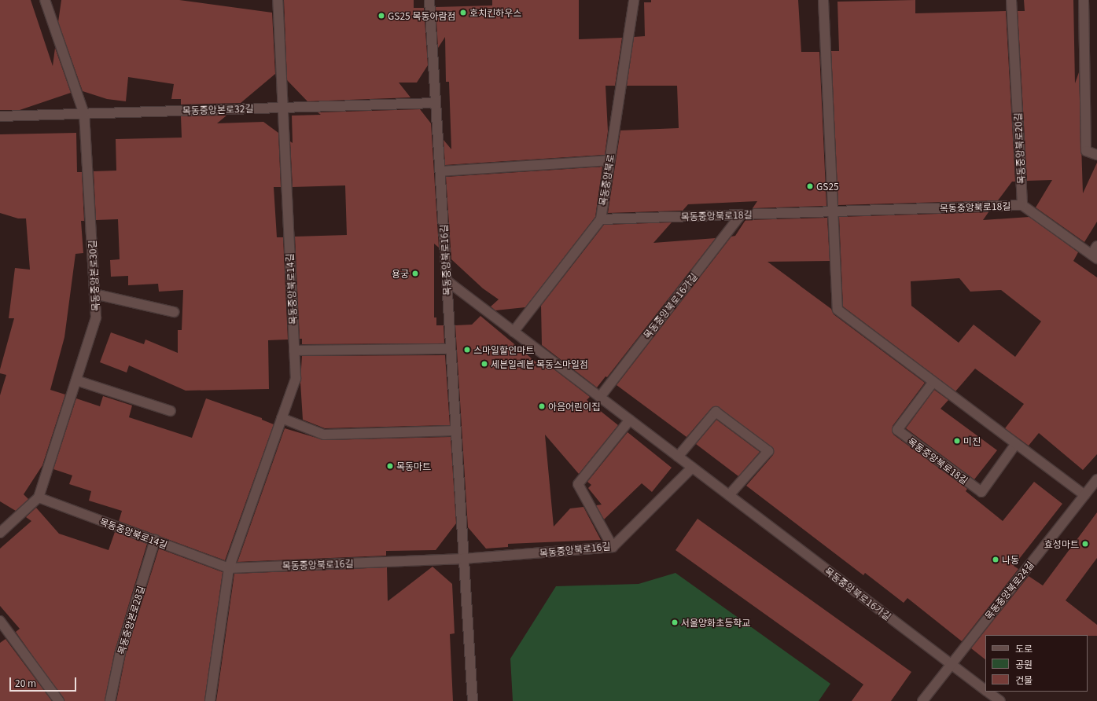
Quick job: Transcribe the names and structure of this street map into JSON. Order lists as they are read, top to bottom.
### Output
{
  "streets": {
    "street": [
      "목동중앙본로32길",
      "목동중앙북로20길",
      "목동중앙북로",
      "목동중앙북로18길",
      "목동중앙북로16길",
      "목동중앙본로30길",
      "목동중앙북로14길",
      "목동중앙북로16가길",
      "목동중앙북로24길",
      "목동중앙본로28길"
    ]
  },
  "crossings": [
    ["목동중앙본로32길", "목동중앙북로16길"],
    ["목동중앙본로32길", "목동중앙본로30길"],
    ["목동중앙본로32길", "목동중앙북로14길"],
    ["목동중앙북로20길", "목동중앙북로18길"],
    ["목동중앙북로", "목동중앙북로18길"],
    ["목동중앙북로", "목동중앙북로16가길"],
    ["목동중앙북로18길", "목동중앙북로16가길"],
    ["목동중앙북로16길", "목동중앙북로14길"],
    ["목동중앙북로16길", "목동중앙북로16가길"],
    ["목동중앙본로30길", "목동중앙북로14길"],
    ["목동중앙북로14길", "목동중앙본로28길"],
    ["목동중앙북로16가길", "목동중앙북로24길"]
  ],
  "places": [
    "호치킨하우스",
    "GS25 목동아람점",
    "GS25",
    "용궁",
    "스마일할인마트",
    "세븐일레븐 목동스마일점",
    "아음어린이집",
    "미진",
    "목동마트",
    "효성마트",
    "나동",
    "서울양화초등학교"
  ],
  "legend": ["도로", "공원", "건물"],
  "scale_bar": "20 m"
}
